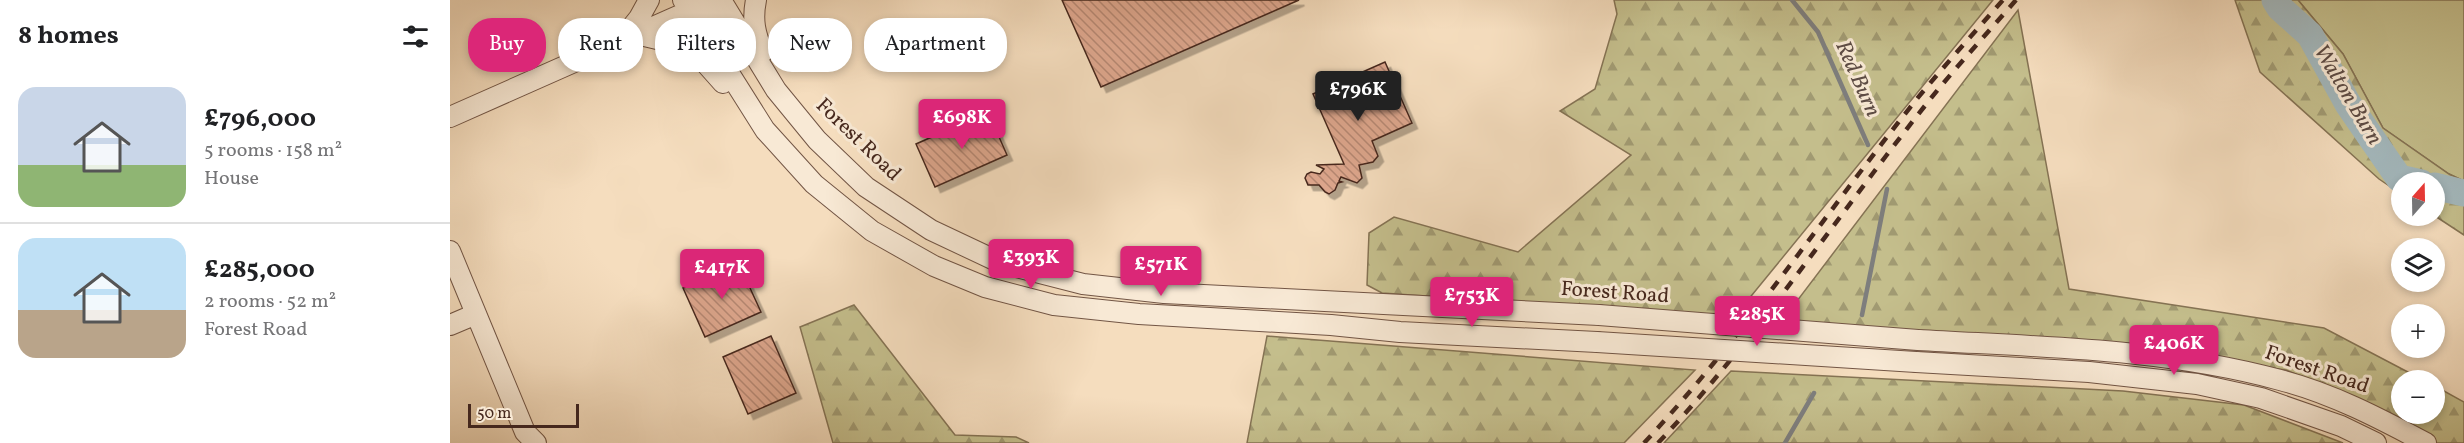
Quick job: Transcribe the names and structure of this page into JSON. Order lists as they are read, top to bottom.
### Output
{
  "streets": {
    "street": ["Forest Road"]
  },
  "water": ["Red Burn", "Walton Burn"],
  "scale_bar": "50 m",
  "north": "top",
  "page": {
    "heading": "8 homes",
    "chip": [
      "Buy",
      "Rent",
      "Filters",
      "New",
      "Apartment"
    ],
    "price": [
      "£796K",
      "£698K",
      "£393K",
      "£571K",
      "£417K",
      "£753K",
      "£285K",
      "£406K"
    ],
    "list": [
      {
        "name": "£796,000",
        "note": "5 rooms · 158 m² · House"
      },
      {
        "name": "£285,000",
        "note": "2 rooms · 52 m² · Forest Road"
      }
    ],
    "map_buttons": ["+", "−"],
    "scale": "50 m"
  }
}
